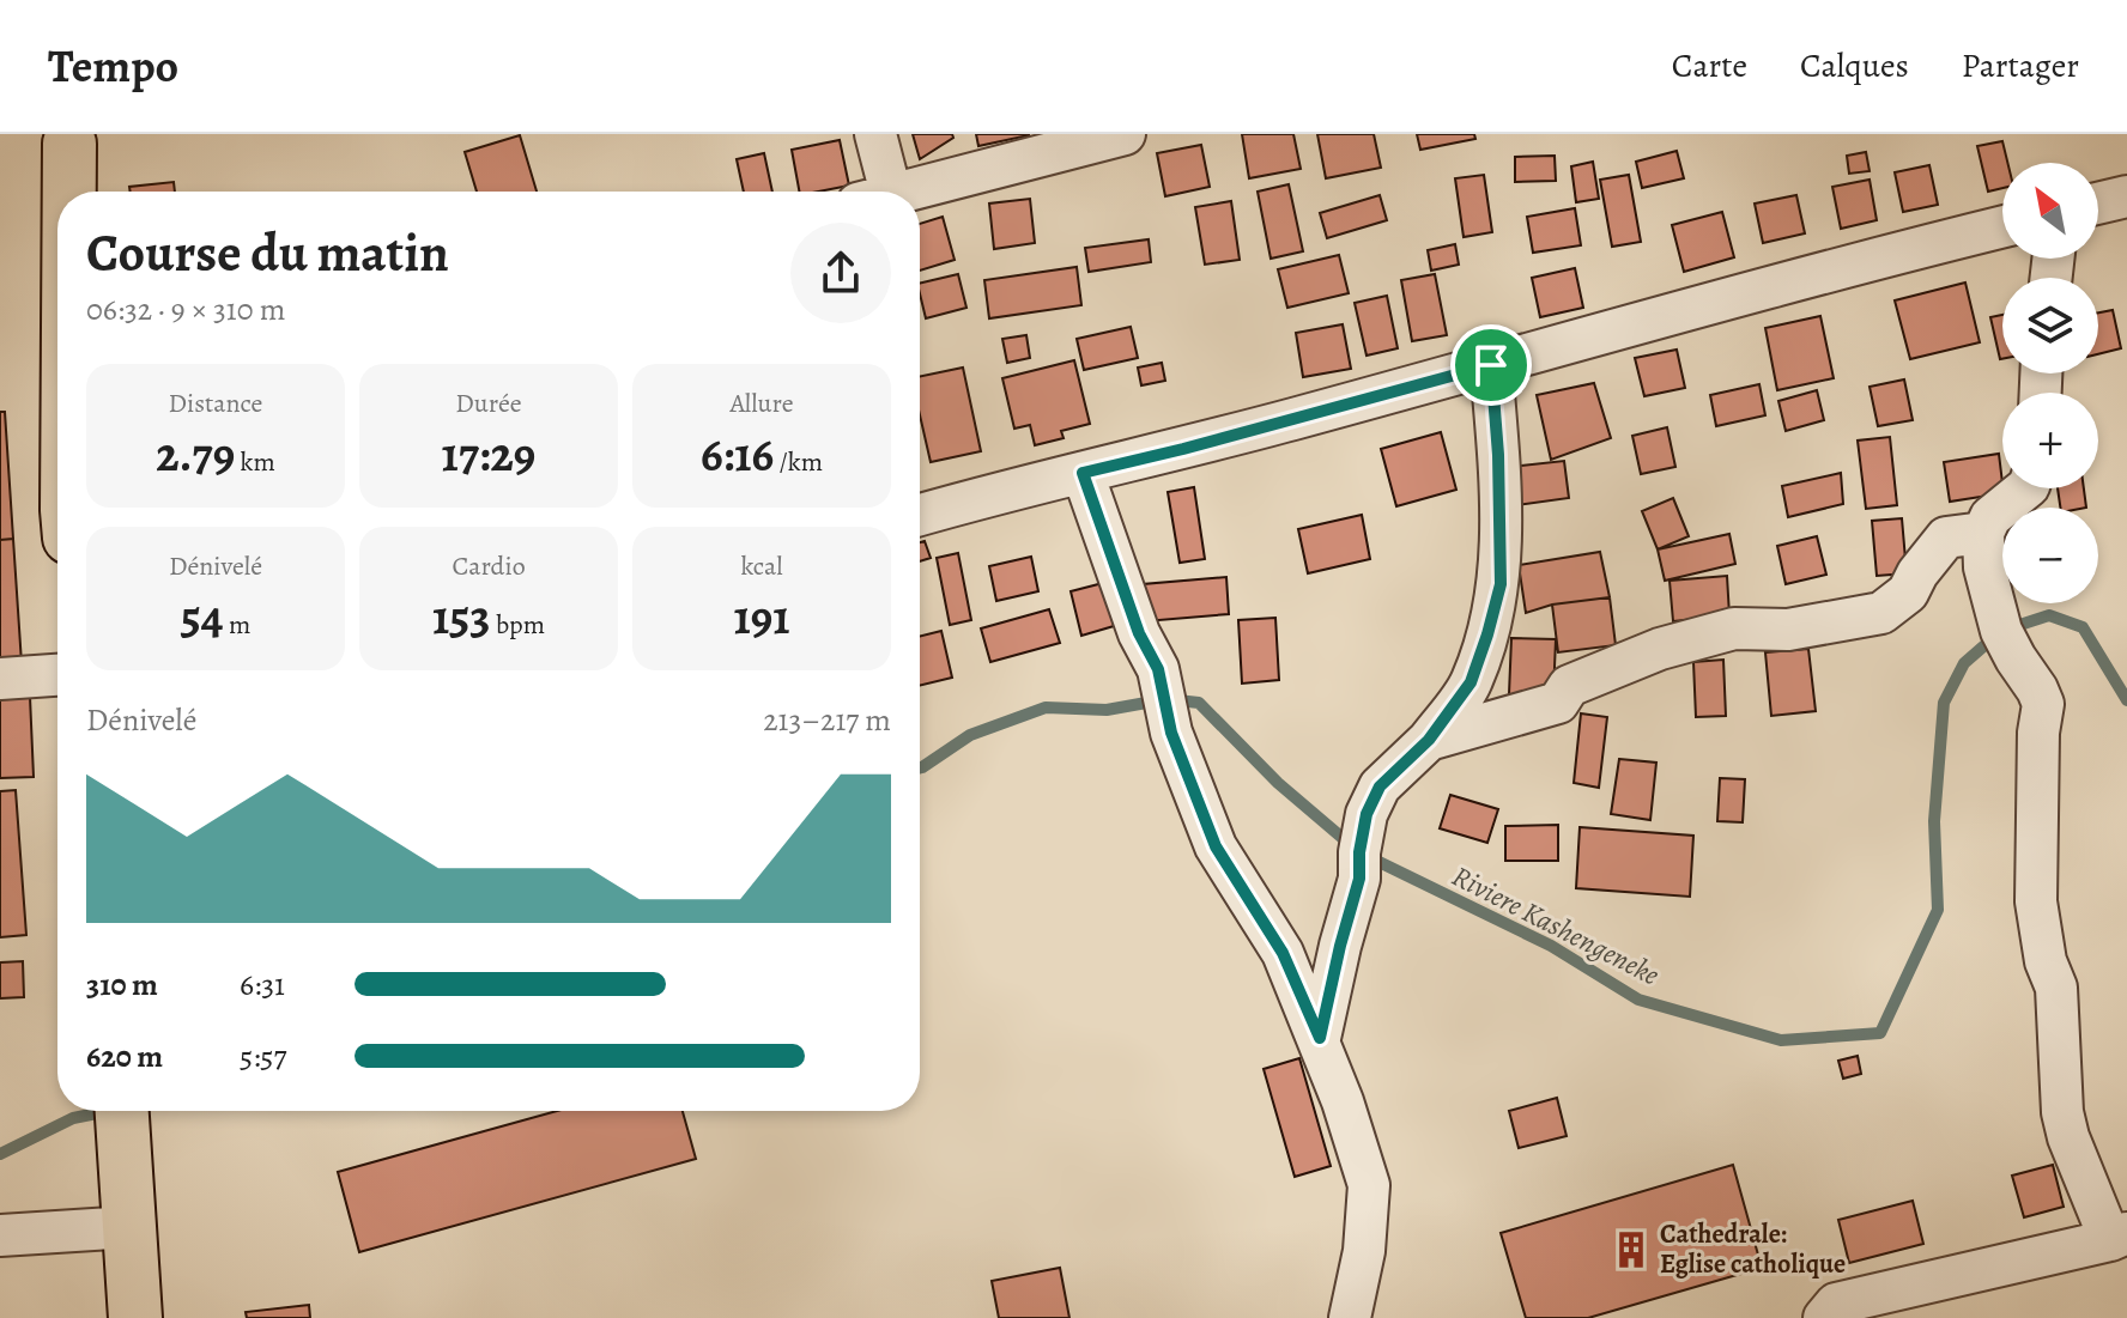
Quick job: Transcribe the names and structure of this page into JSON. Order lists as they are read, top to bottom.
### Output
{
  "water": ["Riviere Kashengeneke"],
  "places": {
    "building": ["Cathedrale: Eglise catholique"]
  },
  "north": "top left",
  "page": {
    "header": "Tempo",
    "nav": ["Carte", "Calques", "Partager"],
    "map_buttons": ["+", "−"],
    "heading": ["Course du matin", "06:32 · 9 × 310 m"],
    "stats": [
      ["Distance", "2.79 km"],
      ["Durée", "17:29"],
      ["Allure", "6:16 /km"],
      ["Dénivelé", "54 m"],
      ["Cardio", "153 bpm"],
      ["kcal", "191"]
    ],
    "chart": ["Dénivelé", "213–217 m"],
    "list": [
      {
        "name": "310 m",
        "note": "6:31"
      },
      {
        "name": "620 m",
        "note": "5:57"
      }
    ]
  }
}
